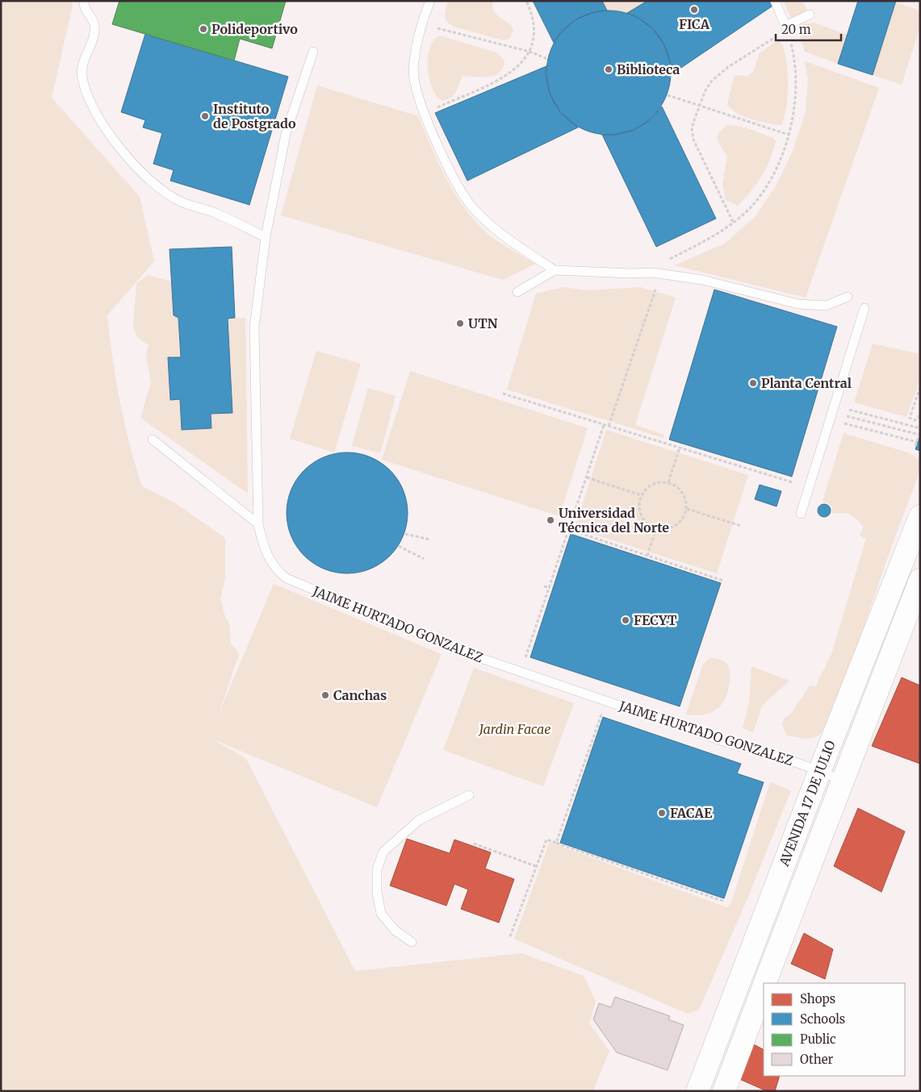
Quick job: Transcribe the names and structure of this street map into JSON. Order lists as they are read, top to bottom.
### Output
{
  "streets": {
    "main road": ["AVENIDA 17 DE JULIO"],
    "lane": ["JAIME HURTADO GONZALEZ"]
  },
  "crossings": [
    ["JAIME HURTADO GONZALEZ", "AVENIDA 17 DE JULIO"]
  ],
  "parks": ["Jardin Facae"],
  "places": [
    "FICA",
    "Polideportivo",
    "Biblioteca",
    "Instituto de Postgrado",
    "UTN",
    "Planta Central",
    "Universidad Técnica del Norte",
    "FECYT",
    "Canchas",
    "FACAE"
  ],
  "legend": [
    "Shops",
    "Schools",
    "Public",
    "Other"
  ],
  "scale_bar": "20 m"
}
